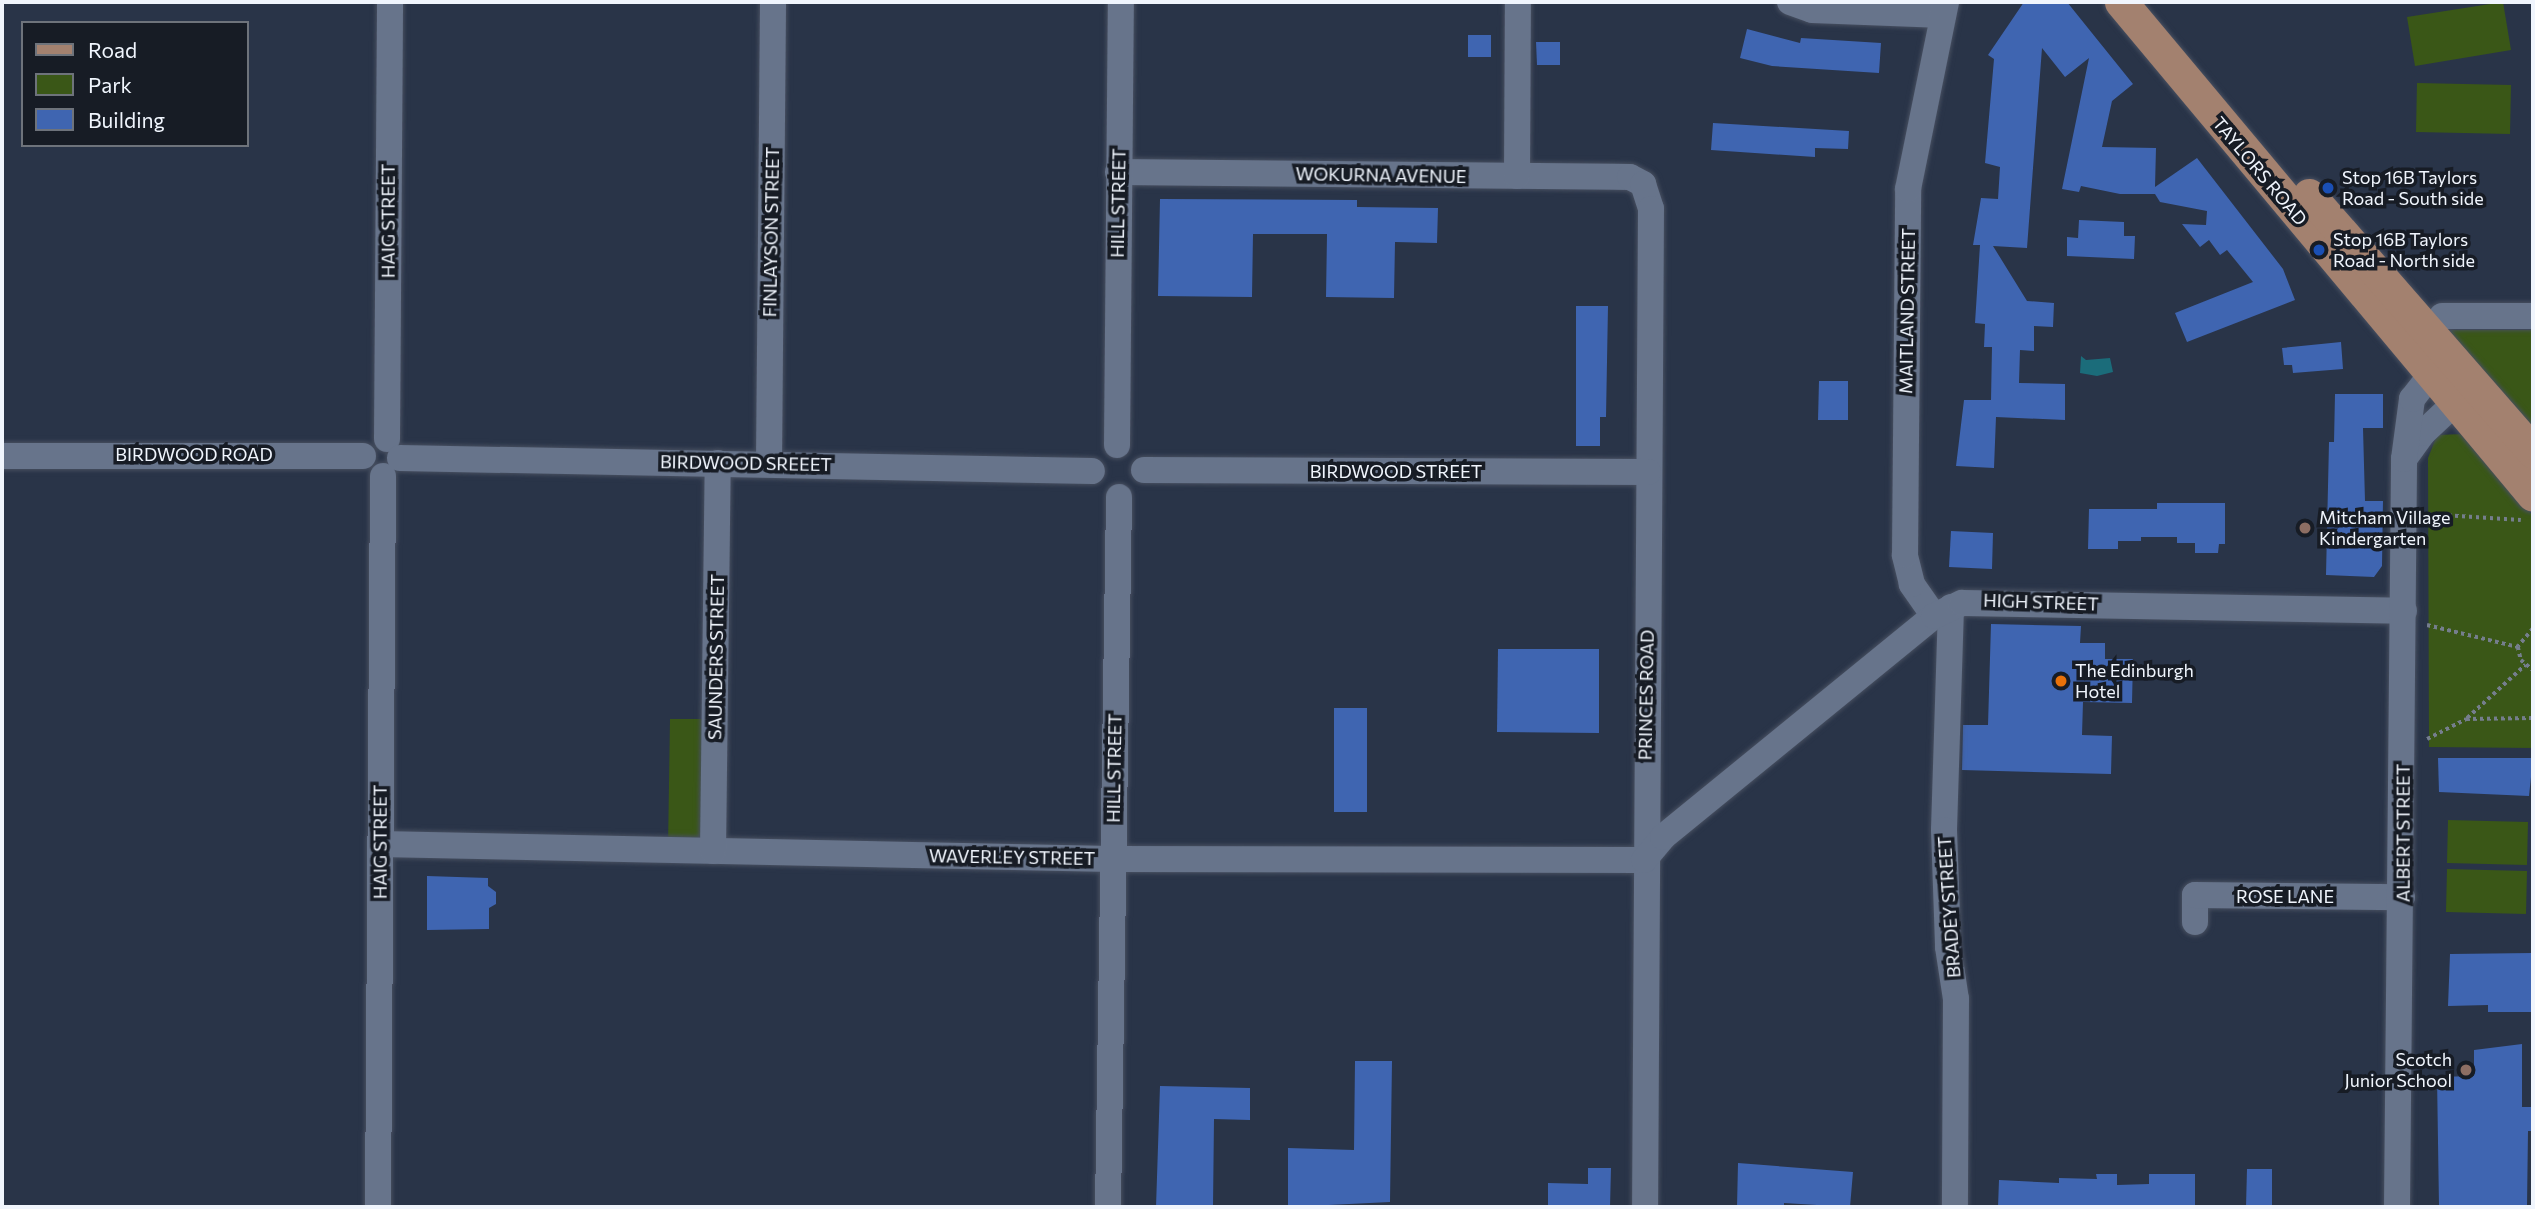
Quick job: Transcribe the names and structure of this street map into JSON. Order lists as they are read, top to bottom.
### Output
{
  "streets": {
    "main road": ["TAYLORS ROAD"],
    "street": [
      "WOKURNA AVENUE",
      "HILL STREET",
      "HAIG STREET",
      "FINLAYSON STREET",
      "MAITLAND STREET",
      "BIRDWOOD ROAD",
      "BIRDWOOD SREEET",
      "BIRDWOOD STREET",
      "HIGH STREET",
      "SAUNDERS STREET",
      "PRINCES ROAD",
      "ALBERT STREET",
      "WAVERLEY STREET",
      "ROSE LANE",
      "BRADEY STREET"
    ]
  },
  "crossings": [
    ["TAYLORS ROAD", "ALBERT STREET"],
    ["WOKURNA AVENUE", "HILL STREET"],
    ["WOKURNA AVENUE", "PRINCES ROAD"],
    ["HILL STREET", "BIRDWOOD SREEET"],
    ["HILL STREET", "BIRDWOOD STREET"],
    ["HILL STREET", "WAVERLEY STREET"],
    ["HAIG STREET", "BIRDWOOD ROAD"],
    ["HAIG STREET", "BIRDWOOD SREEET"],
    ["HAIG STREET", "WAVERLEY STREET"],
    ["FINLAYSON STREET", "BIRDWOOD SREEET"],
    ["MAITLAND STREET", "HIGH STREET"],
    ["MAITLAND STREET", "BRADEY STREET"],
    ["BIRDWOOD ROAD", "BIRDWOOD SREEET"],
    ["BIRDWOOD SREEET", "BIRDWOOD STREET"],
    ["BIRDWOOD SREEET", "SAUNDERS STREET"],
    ["BIRDWOOD STREET", "PRINCES ROAD"],
    ["HIGH STREET", "PRINCES ROAD"],
    ["HIGH STREET", "ALBERT STREET"],
    ["HIGH STREET", "WAVERLEY STREET"],
    ["HIGH STREET", "BRADEY STREET"],
    ["SAUNDERS STREET", "WAVERLEY STREET"],
    ["PRINCES ROAD", "WAVERLEY STREET"],
    ["ALBERT STREET", "ROSE LANE"]
  ],
  "places": [
    "Stop 16B Taylors Road - South side",
    "Stop 16B Taylors Road - North side",
    "Mitcham Village Kindergarten",
    "The Edinburgh Hotel",
    "Scotch Junior School"
  ],
  "legend": ["Road", "Park", "Building"]
}
